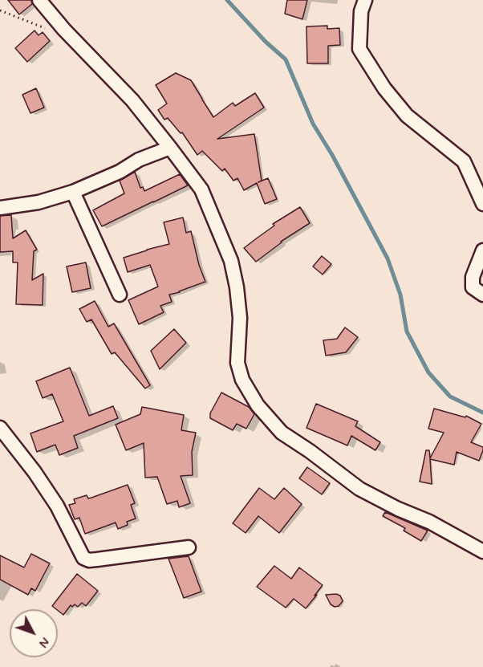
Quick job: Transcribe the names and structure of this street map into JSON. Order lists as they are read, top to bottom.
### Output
{
  "north": "bottom right"
}
